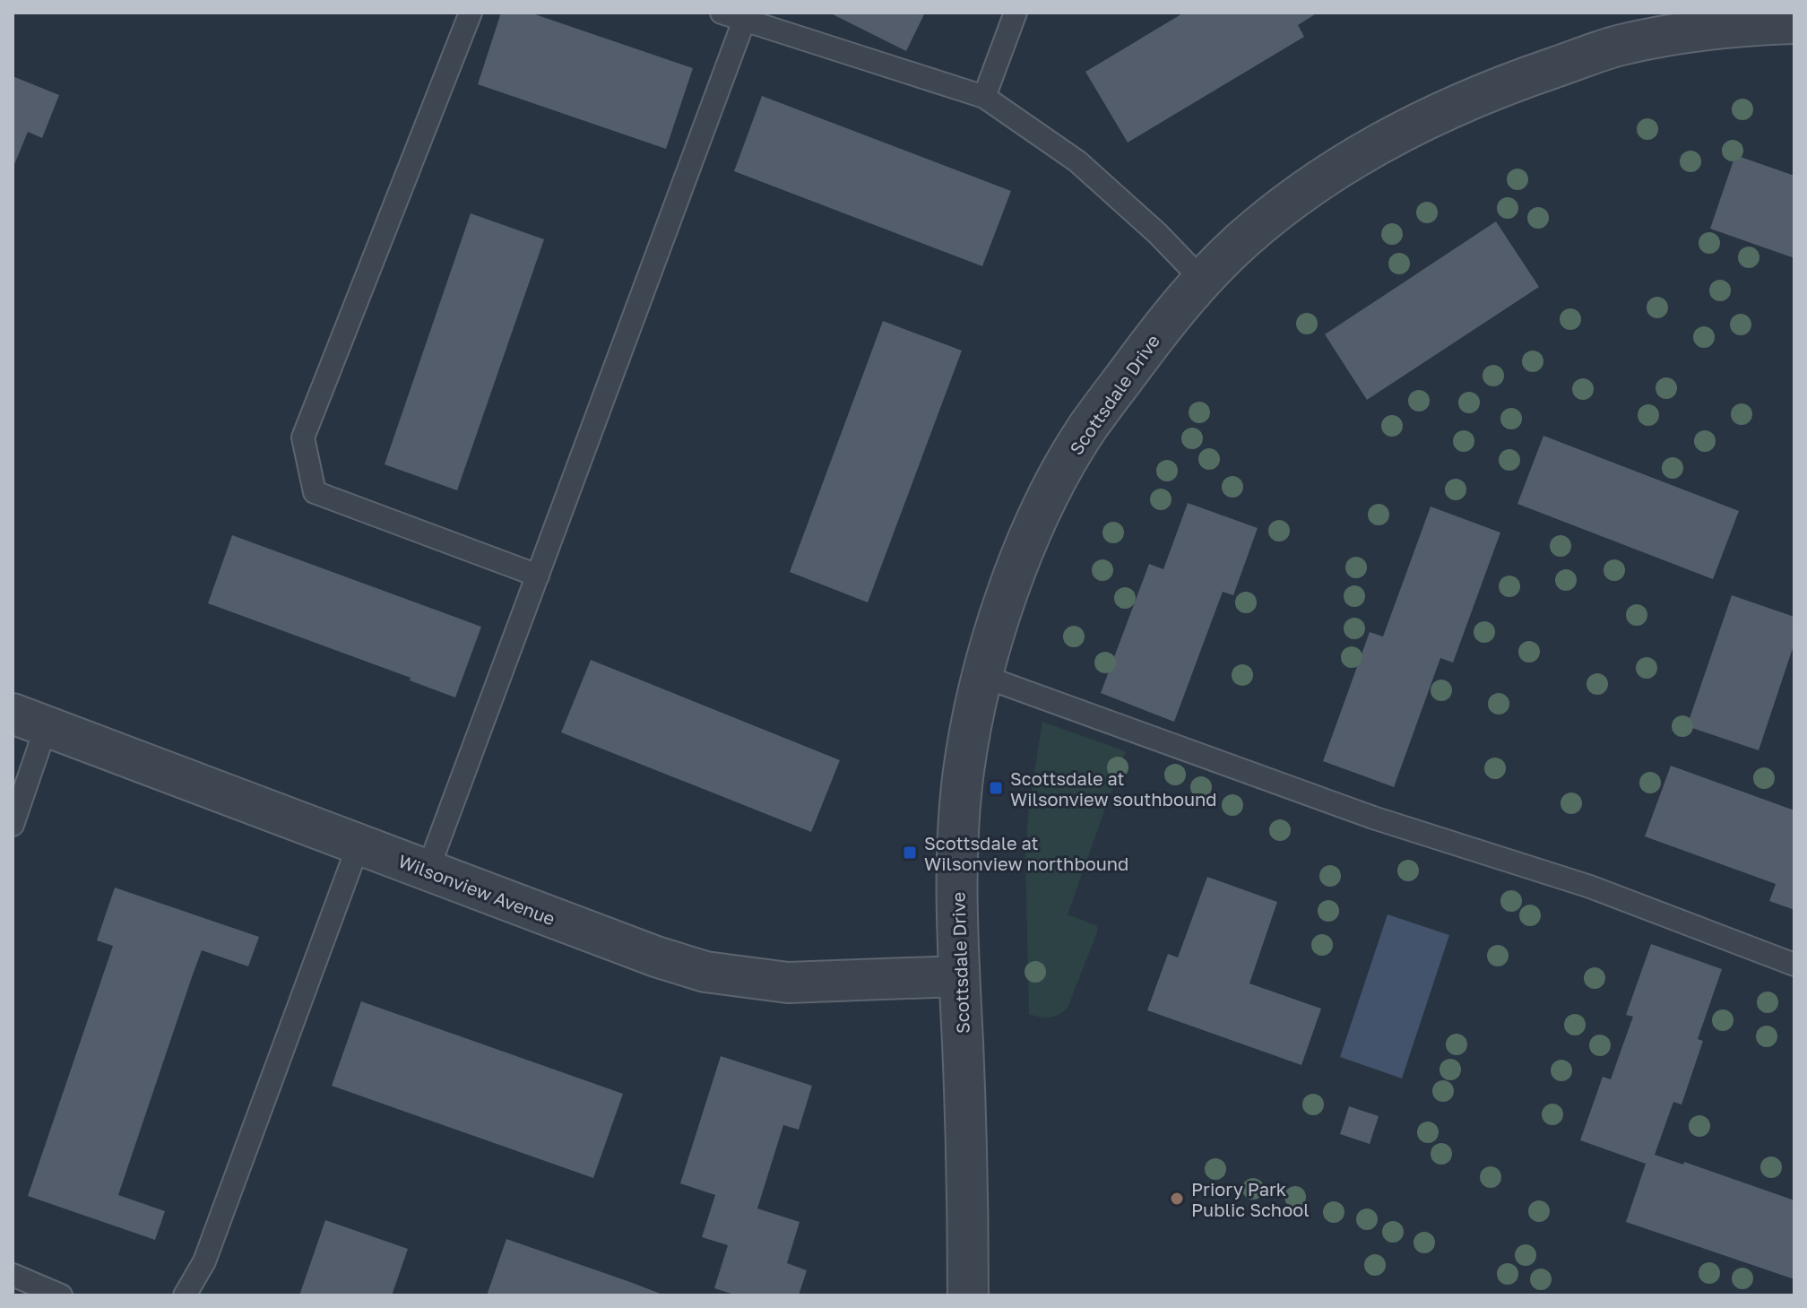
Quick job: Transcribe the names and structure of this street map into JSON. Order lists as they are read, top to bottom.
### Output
{
  "streets": {
    "street": ["Scottsdale Drive", "Wilsonview Avenue"]
  },
  "crossings": [
    ["Scottsdale Drive", "Wilsonview Avenue"]
  ],
  "places": {
    "transit": ["Scottsdale at Wilsonview southbound", "Scottsdale at Wilsonview northbound"],
    "other": ["Priory Park Public School"]
  }
}
